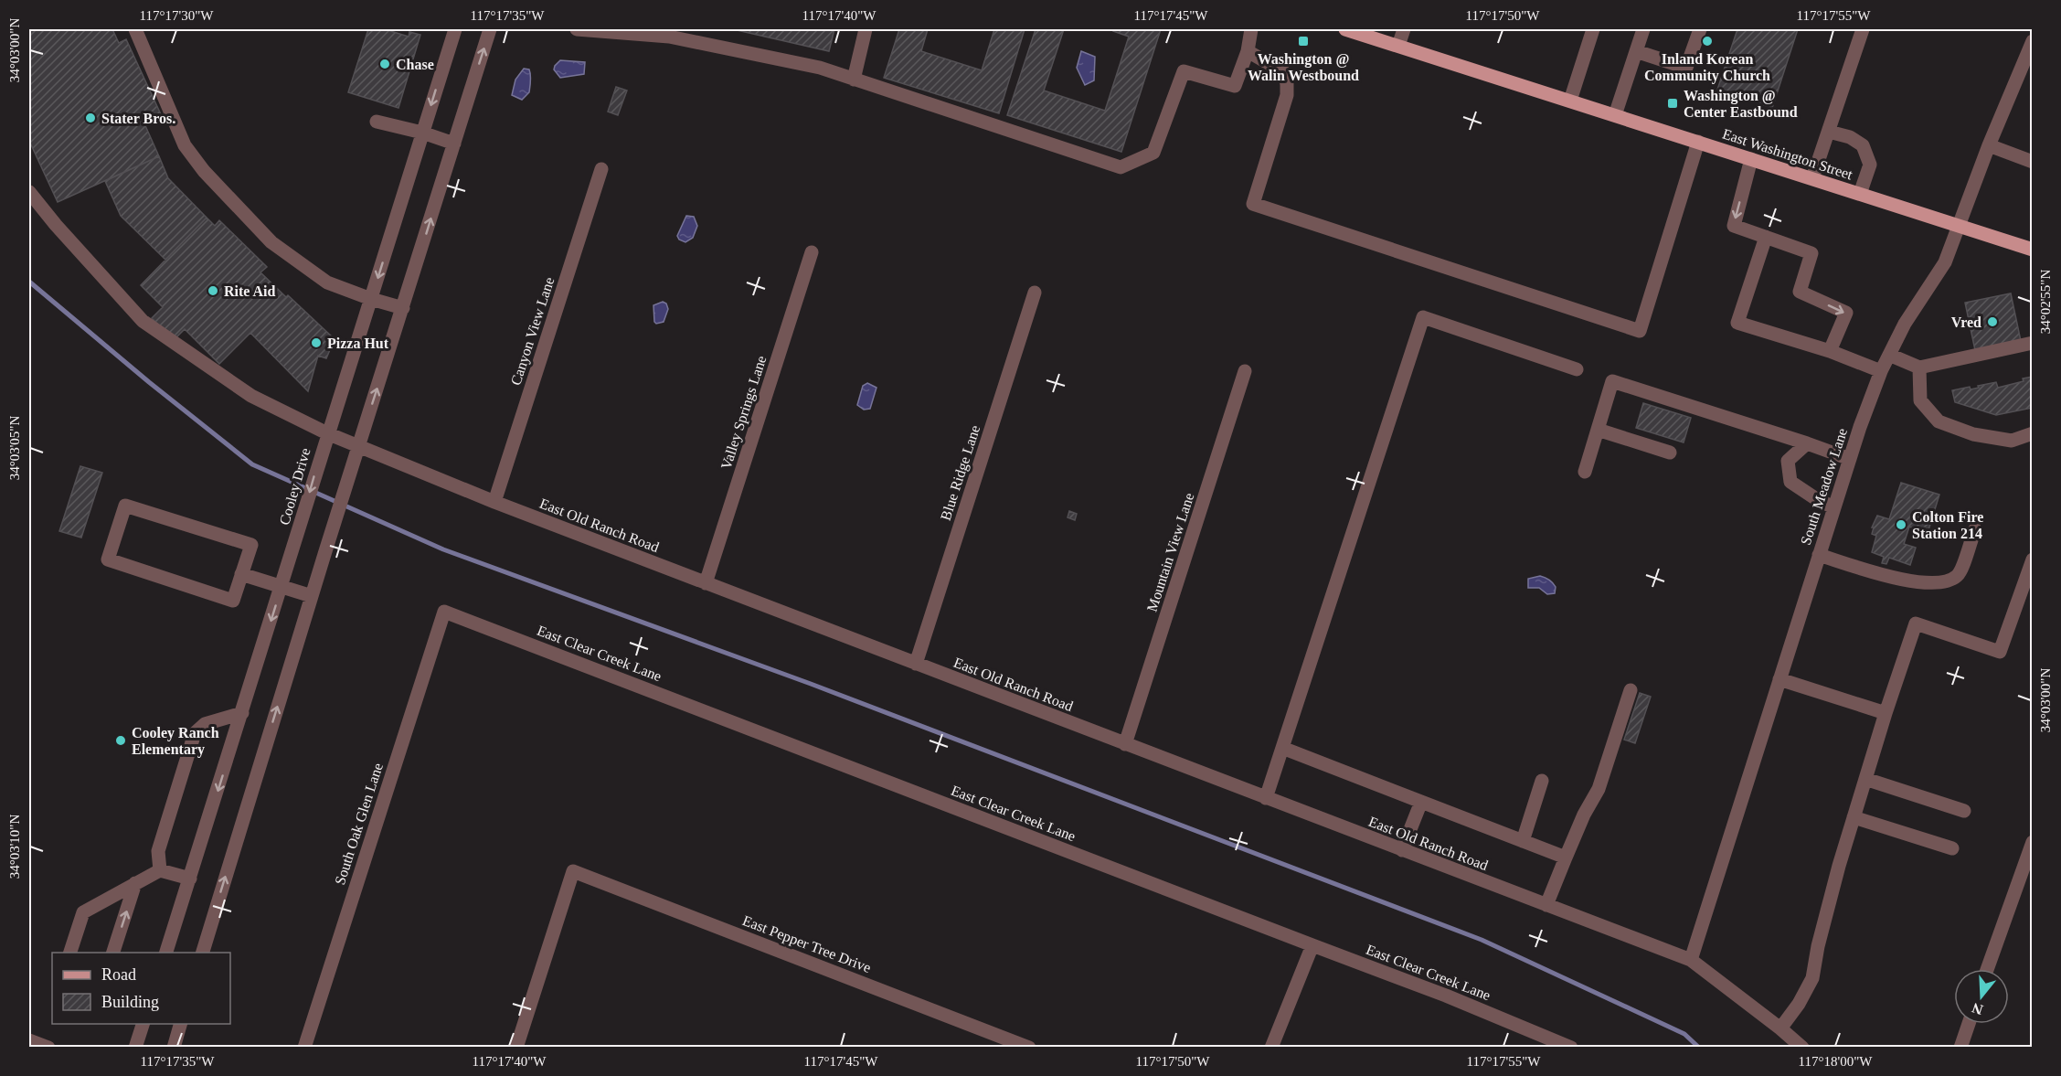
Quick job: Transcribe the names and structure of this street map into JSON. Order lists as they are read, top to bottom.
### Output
{
  "streets": {
    "main road": ["East Washington Street"],
    "street": [
      "Canyon View Lane",
      "Valley Springs Lane",
      "Blue Ridge Lane",
      "Cooley Drive",
      "South Meadow Lane",
      "East Old Ranch Road",
      "Mountain View Lane",
      "East Clear Creek Lane",
      "South Oak Glen Lane",
      "East Pepper Tree Drive"
    ]
  },
  "crossings": [
    ["East Washington Street", "South Meadow Lane"],
    ["Canyon View Lane", "East Old Ranch Road"],
    ["Valley Springs Lane", "East Old Ranch Road"],
    ["Blue Ridge Lane", "East Old Ranch Road"],
    ["Cooley Drive", "East Old Ranch Road"],
    ["South Meadow Lane", "East Old Ranch Road"],
    ["East Old Ranch Road", "Mountain View Lane"],
    ["East Clear Creek Lane", "South Oak Glen Lane"]
  ],
  "places": {
    "transit": ["Washington @ Walin Westbound", "Washington @ Center Eastbound"],
    "other": [
      "Inland Korean Community Church",
      "Chase",
      "Stater Bros.",
      "Rite Aid",
      "Vred",
      "Pizza Hut",
      "Colton Fire Station 214",
      "Cooley Ranch Elementary"
    ]
  },
  "legend": ["Road", "Building"],
  "north": "bottom",
  "coordinates": [
    "117°17'30\"W",
    "117°17'35\"W",
    "117°17'40\"W",
    "117°17'45\"W",
    "117°17'50\"W",
    "117°17'55\"W",
    "34°03'00\"N",
    "34°02'55\"N",
    "34°03'05\"N",
    "34°03'10\"N",
    "117°18'00\"W"
  ]
}
